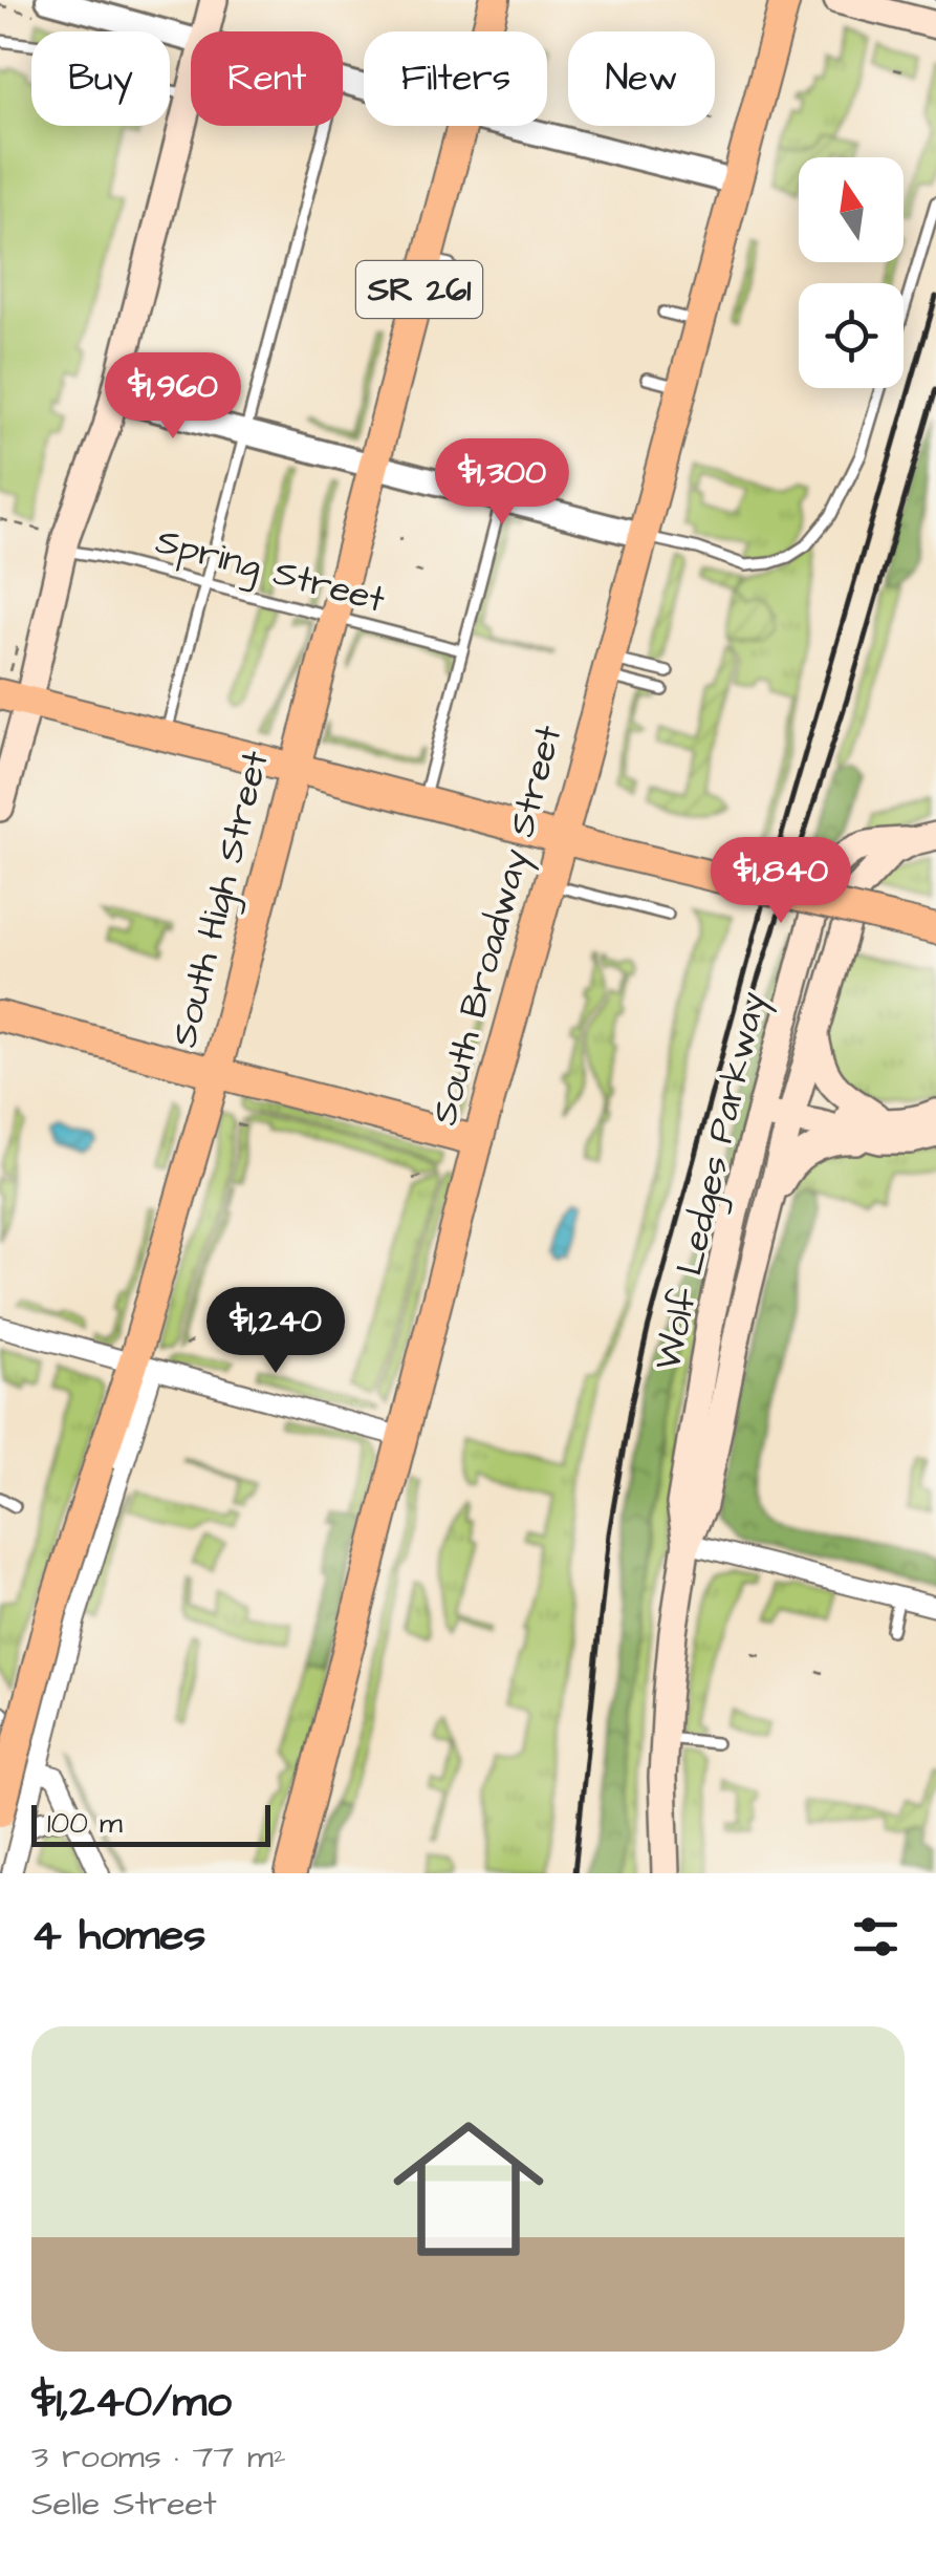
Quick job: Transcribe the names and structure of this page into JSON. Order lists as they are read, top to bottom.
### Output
{
  "streets": {
    "main road": [
      "SR 261",
      "South High Street",
      "South Broadway Street",
      "Wolf Ledges Parkway"
    ],
    "lane": ["Spring Street"]
  },
  "crossings": [
    ["Spring Street", "South High Street"]
  ],
  "scale_bar": "100 m",
  "north": "top",
  "page": {
    "chip": [
      "Buy",
      "Rent",
      "Filters",
      "New"
    ],
    "price": [
      "$1,960",
      "$1,300",
      "$1,840",
      "$1,240"
    ],
    "scale": "100 m",
    "heading": "4 homes",
    "list": [
      {
        "name": "$1,240/mo",
        "note": "3 rooms · 77 m² · Selle Street"
      }
    ]
  }
}
